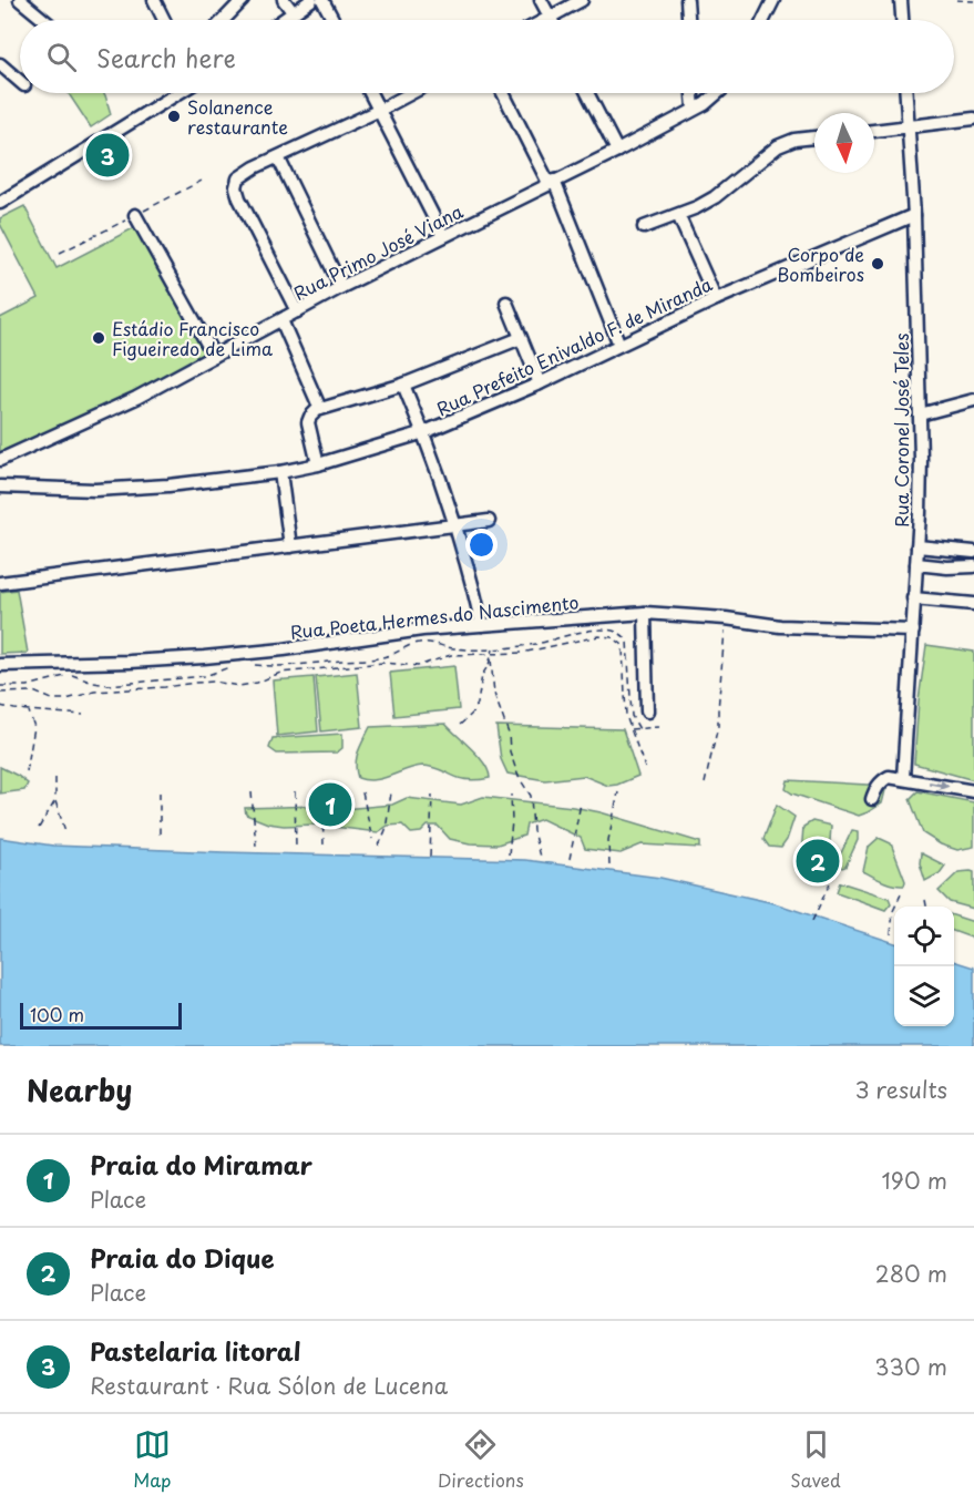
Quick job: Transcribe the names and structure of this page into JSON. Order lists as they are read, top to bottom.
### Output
{
  "streets": {
    "street": [
      "Rua Primo José Viana",
      "Rua Prefeito Enivaldo F. de Miranda",
      "Rua Coronel José Teles",
      "Rua Poeta Hermes do Nascimento"
    ]
  },
  "crossings": [
    ["Rua Prefeito Enivaldo F. de Miranda", "Rua Coronel José Teles"],
    ["Rua Coronel José Teles", "Rua Poeta Hermes do Nascimento"]
  ],
  "places": ["Solanence restaurante", "Corpo de Bombeiros", "Estádio Francisco Figueiredo de Lima"],
  "scale_bar": "100 m",
  "north": "bottom",
  "page": {
    "search": "Search here",
    "pins": ["3", "1", "2"],
    "scale": "100 m",
    "heading": ["Nearby", "3 results"],
    "list": [
      {
        "mark": "1",
        "name": "Praia do Miramar",
        "note": "Place",
        "value": "190 m"
      },
      {
        "mark": "2",
        "name": "Praia do Dique",
        "note": "Place",
        "value": "280 m"
      },
      {
        "mark": "3",
        "name": "Pastelaria litoral",
        "note": "Restaurant · Rua Sólon de Lucena",
        "value": "330 m"
      }
    ],
    "nav": ["Map", "Directions", "Saved"]
  }
}
